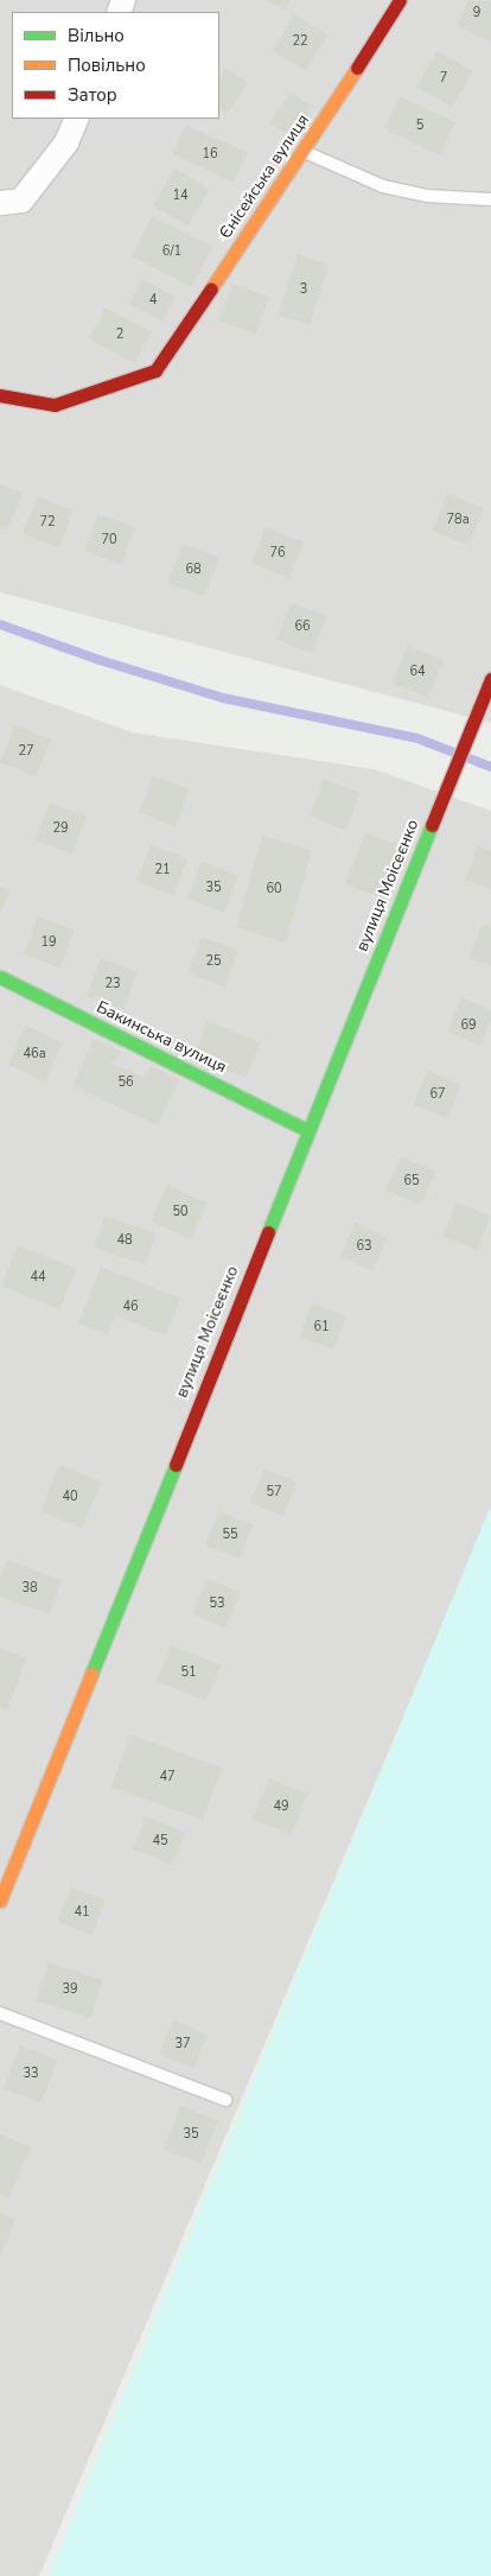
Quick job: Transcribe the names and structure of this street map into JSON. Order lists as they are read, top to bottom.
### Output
{
  "streets": {
    "street": ["Єнісейська вулиця", "вулиця Моісеєнко", "Бакинська вулиця"]
  },
  "crossings": [
    ["вулиця Моісеєнко", "Бакинська вулиця"]
  ],
  "house_numbers": [
    "9",
    "22",
    "7",
    "5",
    "16",
    "14",
    "6/1",
    "3",
    "4",
    "2",
    "78а",
    "72",
    "70",
    "76",
    "68",
    "66",
    "64",
    "27",
    "29",
    "21",
    "35",
    "60",
    "19",
    "25",
    "23",
    "69",
    "46а",
    "56",
    "67",
    "65",
    "50",
    "48",
    "63",
    "44",
    "46",
    "61",
    "57",
    "40",
    "55",
    "38",
    "53",
    "51",
    "47",
    "49",
    "45",
    "41",
    "39",
    "37",
    "33",
    "35"
  ],
  "legend": ["Вільно", "Повільно", "Затор"]
}
